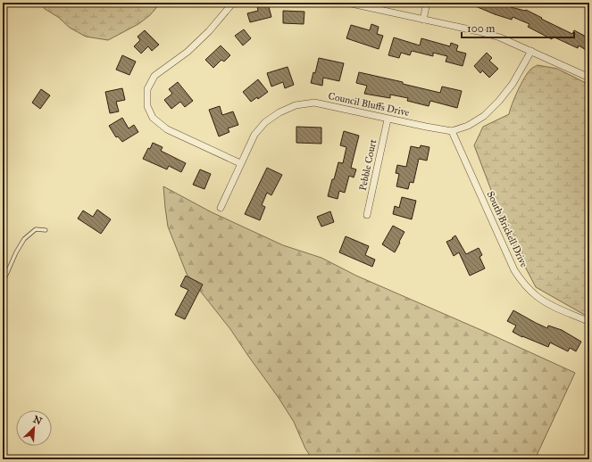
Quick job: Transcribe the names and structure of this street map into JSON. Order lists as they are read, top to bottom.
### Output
{
  "streets": {
    "street": ["Council Bluffs Drive", "Pebble Court", "South Brickell Drive"]
  },
  "crossings": [
    ["Council Bluffs Drive", "Pebble Court"],
    ["Council Bluffs Drive", "South Brickell Drive"]
  ],
  "scale_bar": "100 m",
  "north": "top right"
}
